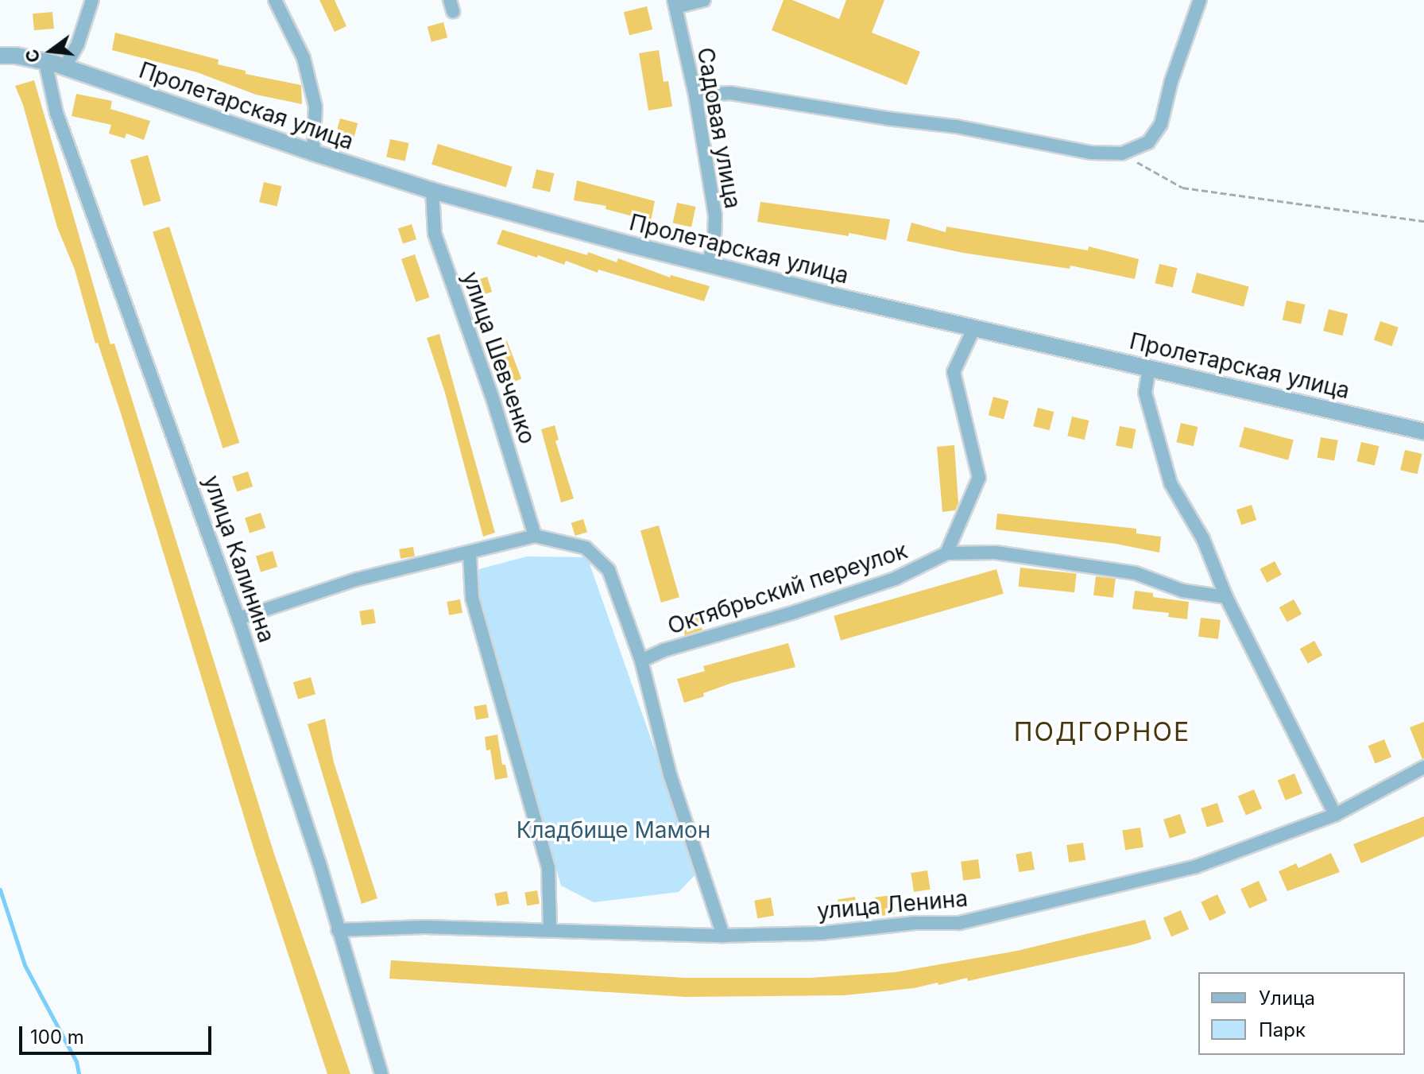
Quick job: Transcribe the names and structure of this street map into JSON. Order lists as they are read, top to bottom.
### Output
{
  "streets": {
    "street": [
      "Пролетарская улица",
      "Садовая улица",
      "улица Шевченко",
      "улица Калинина",
      "Октябрьский переулок",
      "улица Ленина"
    ]
  },
  "crossings": [
    ["Пролетарская улица", "Садовая улица"],
    ["Пролетарская улица", "улица Шевченко"],
    ["Пролетарская улица", "улица Калинина"],
    ["улица Калинина", "улица Ленина"]
  ],
  "districts": ["ПОДГОРНОЕ"],
  "parks": ["Кладбище Мамон"],
  "legend": ["Улица", "Парк"],
  "scale_bar": "100 m",
  "north": "left"
}
